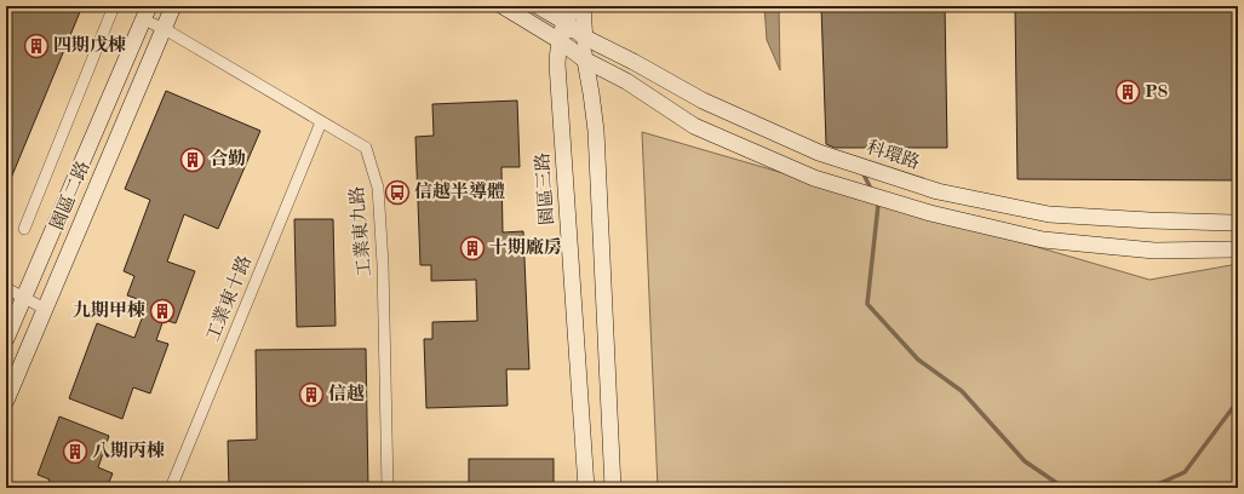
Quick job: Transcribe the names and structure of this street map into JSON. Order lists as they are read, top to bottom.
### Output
{
  "streets": {
    "street": [
      "科環路",
      "園區三路",
      "園區二路",
      "工業東九路",
      "工業東十路"
    ]
  },
  "crossings": [
    ["科環路", "園區三路"],
    ["園區二路", "工業東九路"],
    ["工業東九路", "工業東十路"]
  ],
  "places": {
    "building": [
      "四期戊棟",
      "P8",
      "合勤",
      "十期廠房",
      "九期甲棟",
      "信越",
      "八期丙棟"
    ],
    "bus stop": ["信越半導體"]
  }
}
